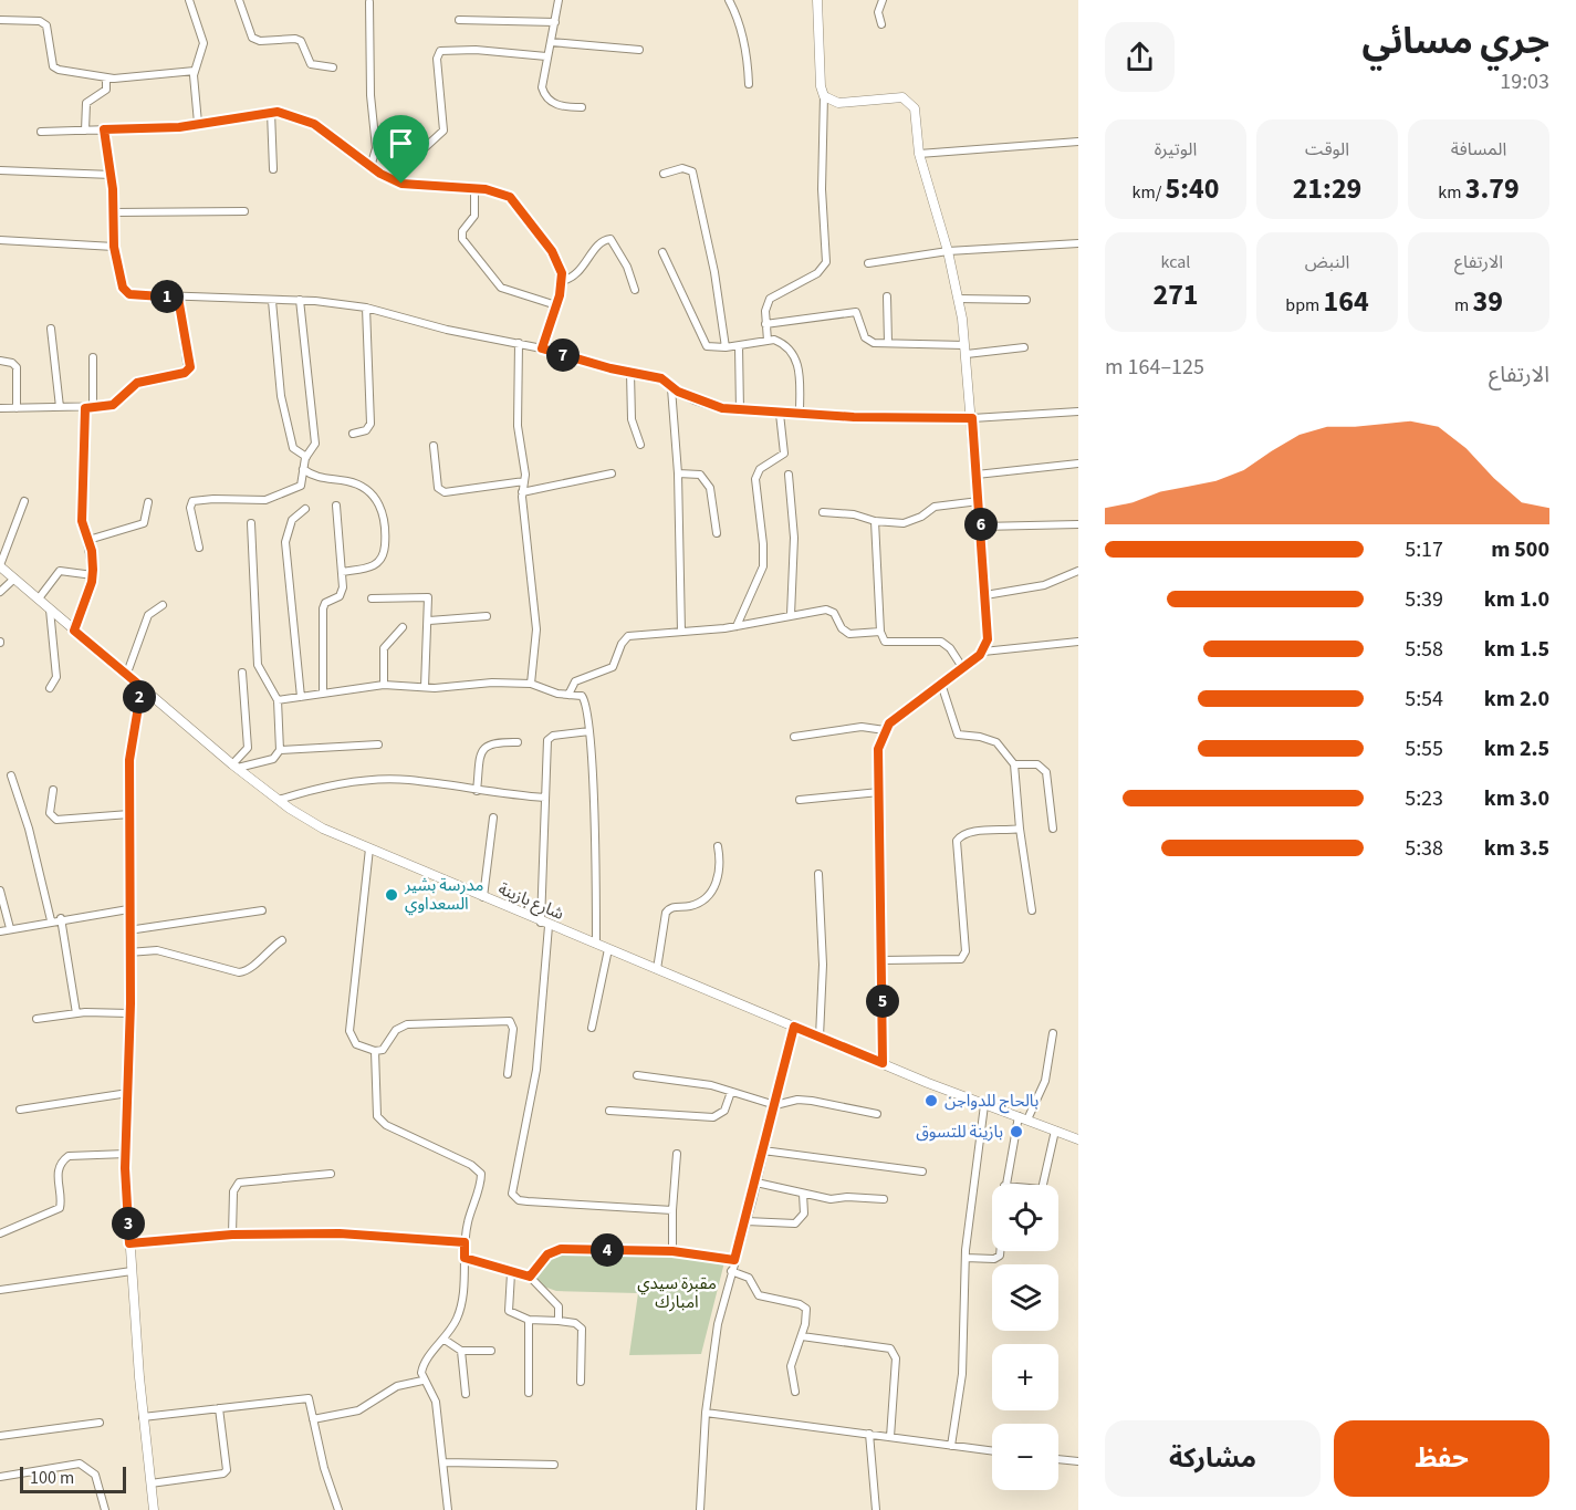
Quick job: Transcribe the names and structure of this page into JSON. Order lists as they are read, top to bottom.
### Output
{
  "streets": {
    "street": ["شارع بازينة"]
  },
  "parks": ["مقبرة سيدي امبارك"],
  "places": ["مدرسة بشير السعداوي", "بالحاج للدواجن", "بازينة للتسوق"],
  "scale_bar": "100 m",
  "page": {
    "heading": ["جري مسائي", "19:03"],
    "stats": [
      ["المسافة", "3.79 km"],
      ["الوقت", "21:29"],
      ["الوتيرة", "5:40 /km"],
      ["الارتفاع", "39 m"],
      ["النبض", "164 bpm"],
      ["kcal", "271"]
    ],
    "pins": [
      "1",
      "7",
      "6",
      "2",
      "5",
      "3",
      "4"
    ],
    "chart": ["الارتفاع", "125–164 m"],
    "list": [
      {
        "name": "500 m",
        "note": "5:17"
      },
      {
        "name": "1.0 km",
        "note": "5:39"
      },
      {
        "name": "1.5 km",
        "note": "5:58"
      },
      {
        "name": "2.0 km",
        "note": "5:54"
      },
      {
        "name": "2.5 km",
        "note": "5:55"
      },
      {
        "name": "3.0 km",
        "note": "5:23"
      },
      {
        "name": "3.5 km",
        "note": "5:38"
      }
    ],
    "map_buttons": ["+", "−"],
    "buttons": ["حفظ", "مشاركة"],
    "scale": "100 m"
  }
}
